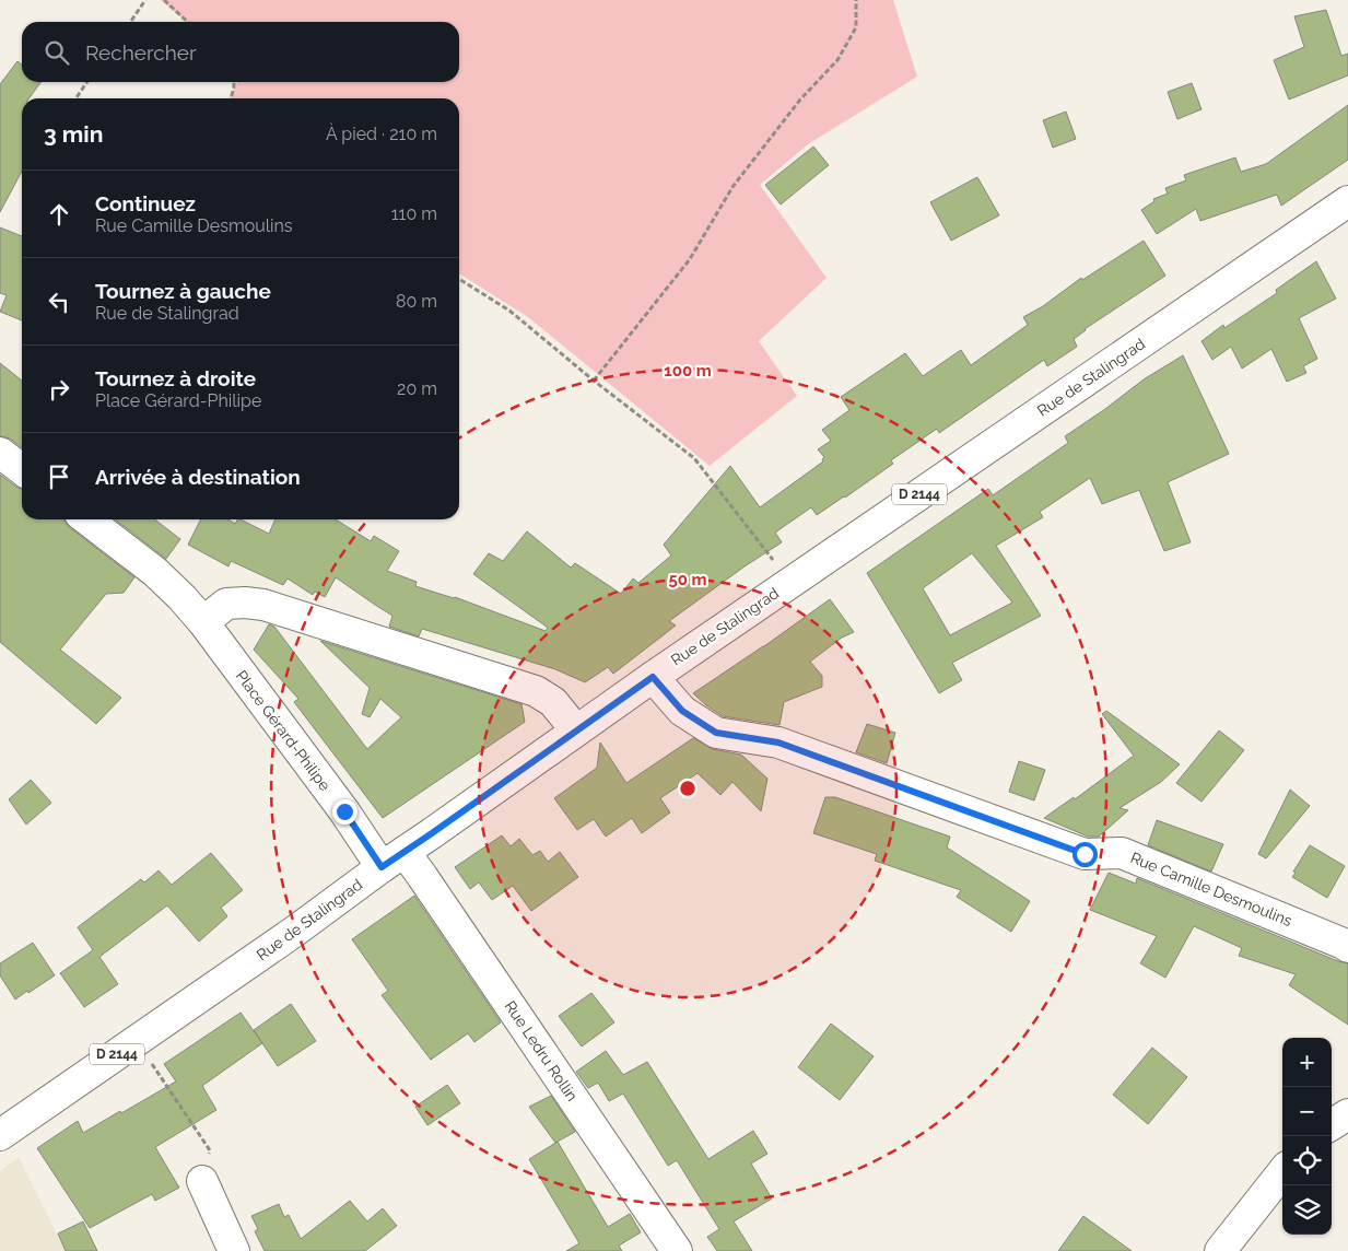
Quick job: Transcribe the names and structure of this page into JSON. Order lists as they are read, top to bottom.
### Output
{
  "streets": {
    "street": [
      "Rue de Stalingrad",
      "D 2144",
      "Place Gérard-Philipe",
      "Rue Camille Desmoulins",
      "Rue Ledru Rollin"
    ]
  },
  "crossings": [
    ["Rue de Stalingrad", "Place Gérard-Philipe"],
    ["Rue de Stalingrad", "Rue Camille Desmoulins"],
    ["Rue de Stalingrad", "Rue Ledru Rollin"],
    ["Place Gérard-Philipe", "Rue Ledru Rollin"]
  ],
  "page": {
    "search": "Rechercher",
    "heading": ["3 min", "À pied · 210 m"],
    "list": [
      ["Continuez", "Rue Camille Desmoulins", "110 m"],
      ["Tournez à gauche", "Rue de Stalingrad", "80 m"],
      ["Tournez à droite", "Place Gérard-Philipe", "20 m"],
      "Arrivée à destination"
    ],
    "map_buttons": ["+", "−"]
  },
  "rings": ["100 m", "50 m"]
}
